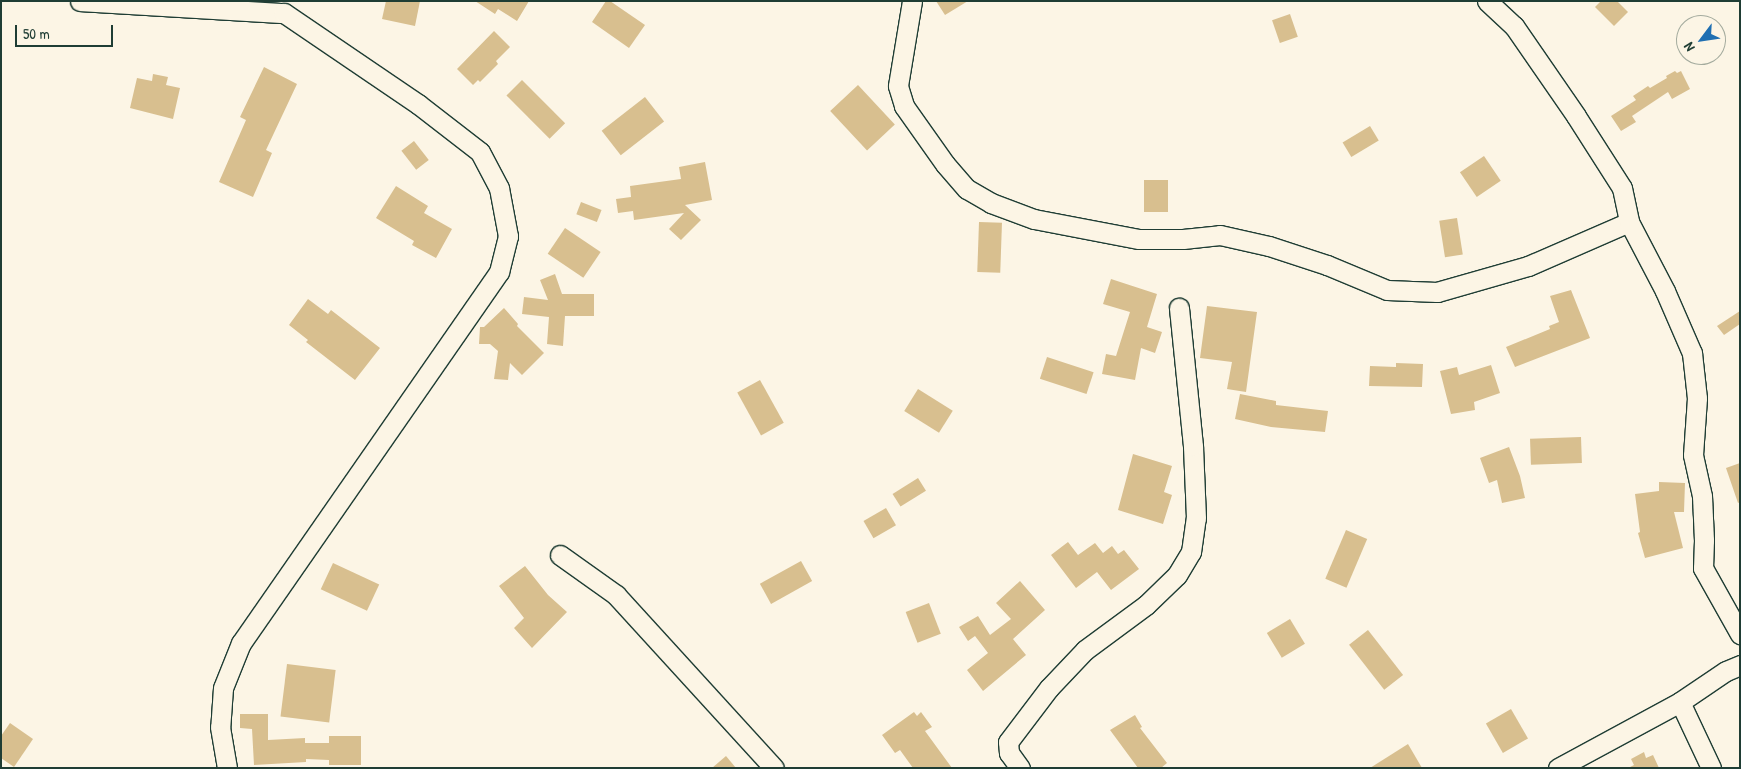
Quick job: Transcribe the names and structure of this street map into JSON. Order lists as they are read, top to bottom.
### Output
{
  "scale_bar": "50 m",
  "north": "bottom left"
}
